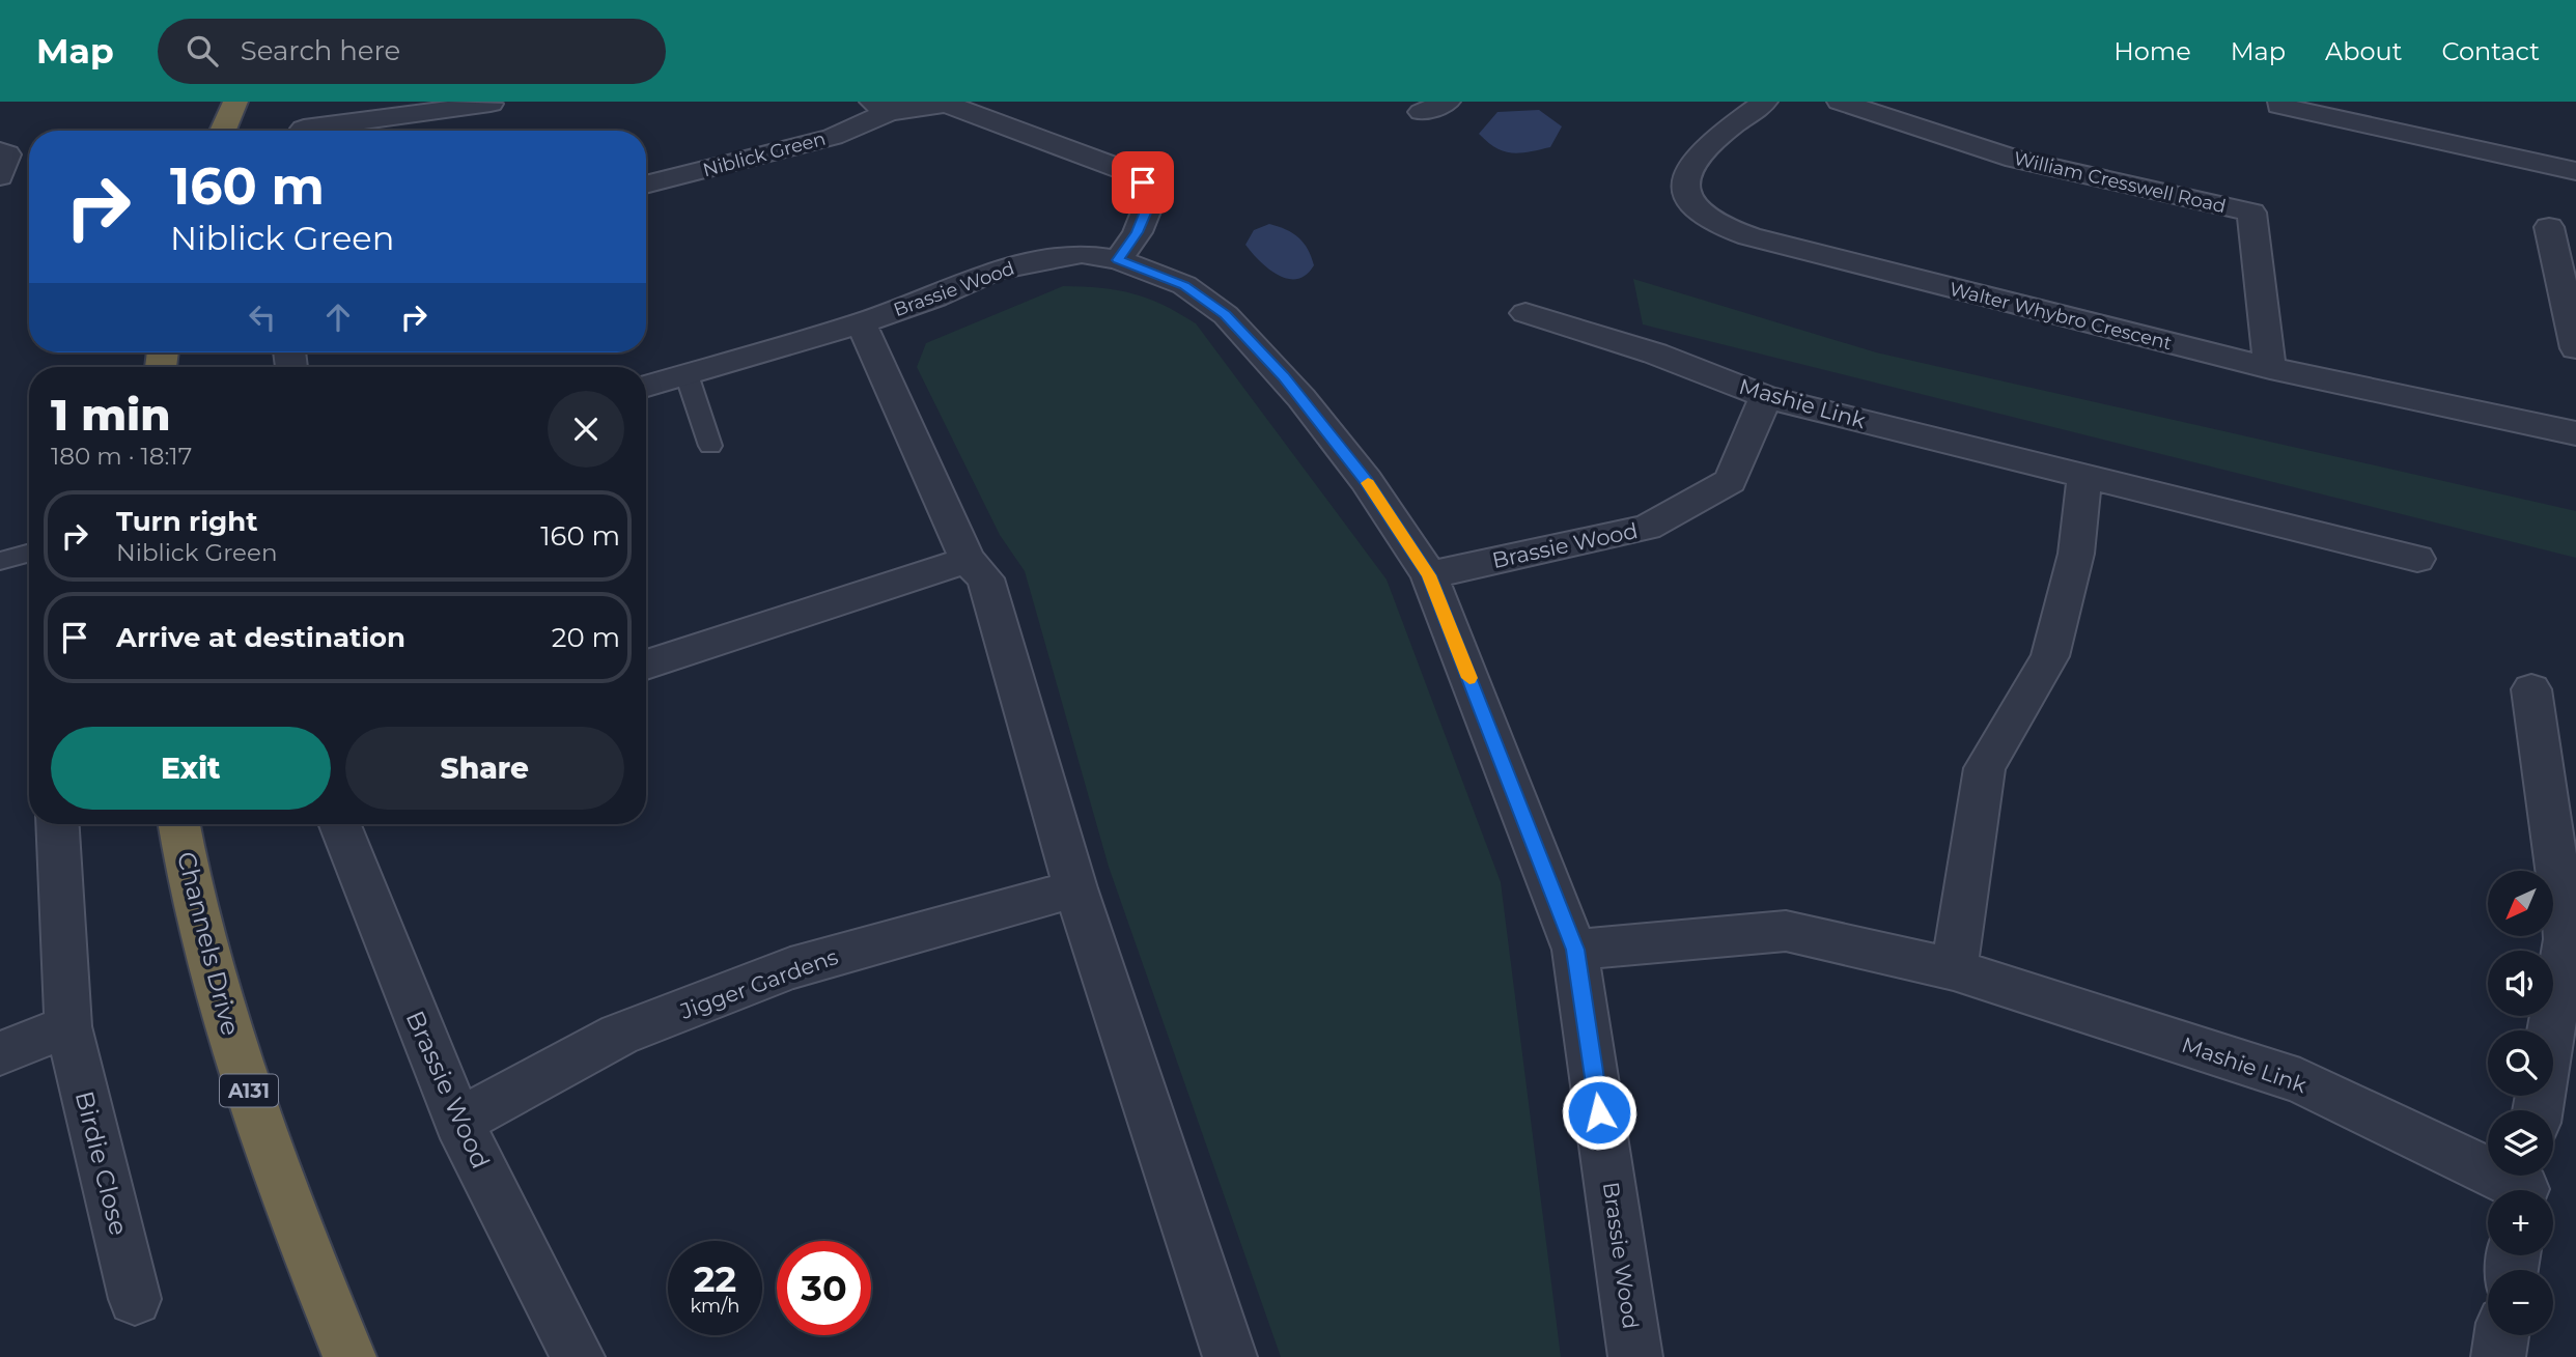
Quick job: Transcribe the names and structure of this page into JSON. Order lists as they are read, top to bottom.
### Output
{
  "streets": {
    "highway": ["Channels Drive", "A131"],
    "street": [
      "Niblick Green",
      "William Cresswell Road",
      "Brassie Wood",
      "Walter Whybro Crescent",
      "Mashie Link",
      "Jigger Gardens",
      "Birdie Close"
    ]
  },
  "crossings": [
    ["Niblick Green", "Brassie Wood"],
    ["William Cresswell Road", "Walter Whybro Crescent"],
    ["Brassie Wood", "Mashie Link"],
    ["Brassie Wood", "Jigger Gardens"]
  ],
  "north": "bottom left",
  "page": {
    "header": "Map",
    "search": "Search here",
    "nav": [
      "Home",
      "Map",
      "About",
      "Contact"
    ],
    "turn": ["160 m", "Niblick Green"],
    "heading": ["1 min", "180 m · 18:17"],
    "list": [
      {
        "name": "Turn right",
        "note": "Niblick Green",
        "value": "160 m"
      },
      {
        "name": "Arrive at destination",
        "value": "20 m"
      }
    ],
    "buttons": ["Exit", "Share"],
    "map_buttons": ["+", "−"],
    "speed": "22 km/h",
    "limit": "30"
  }
}
